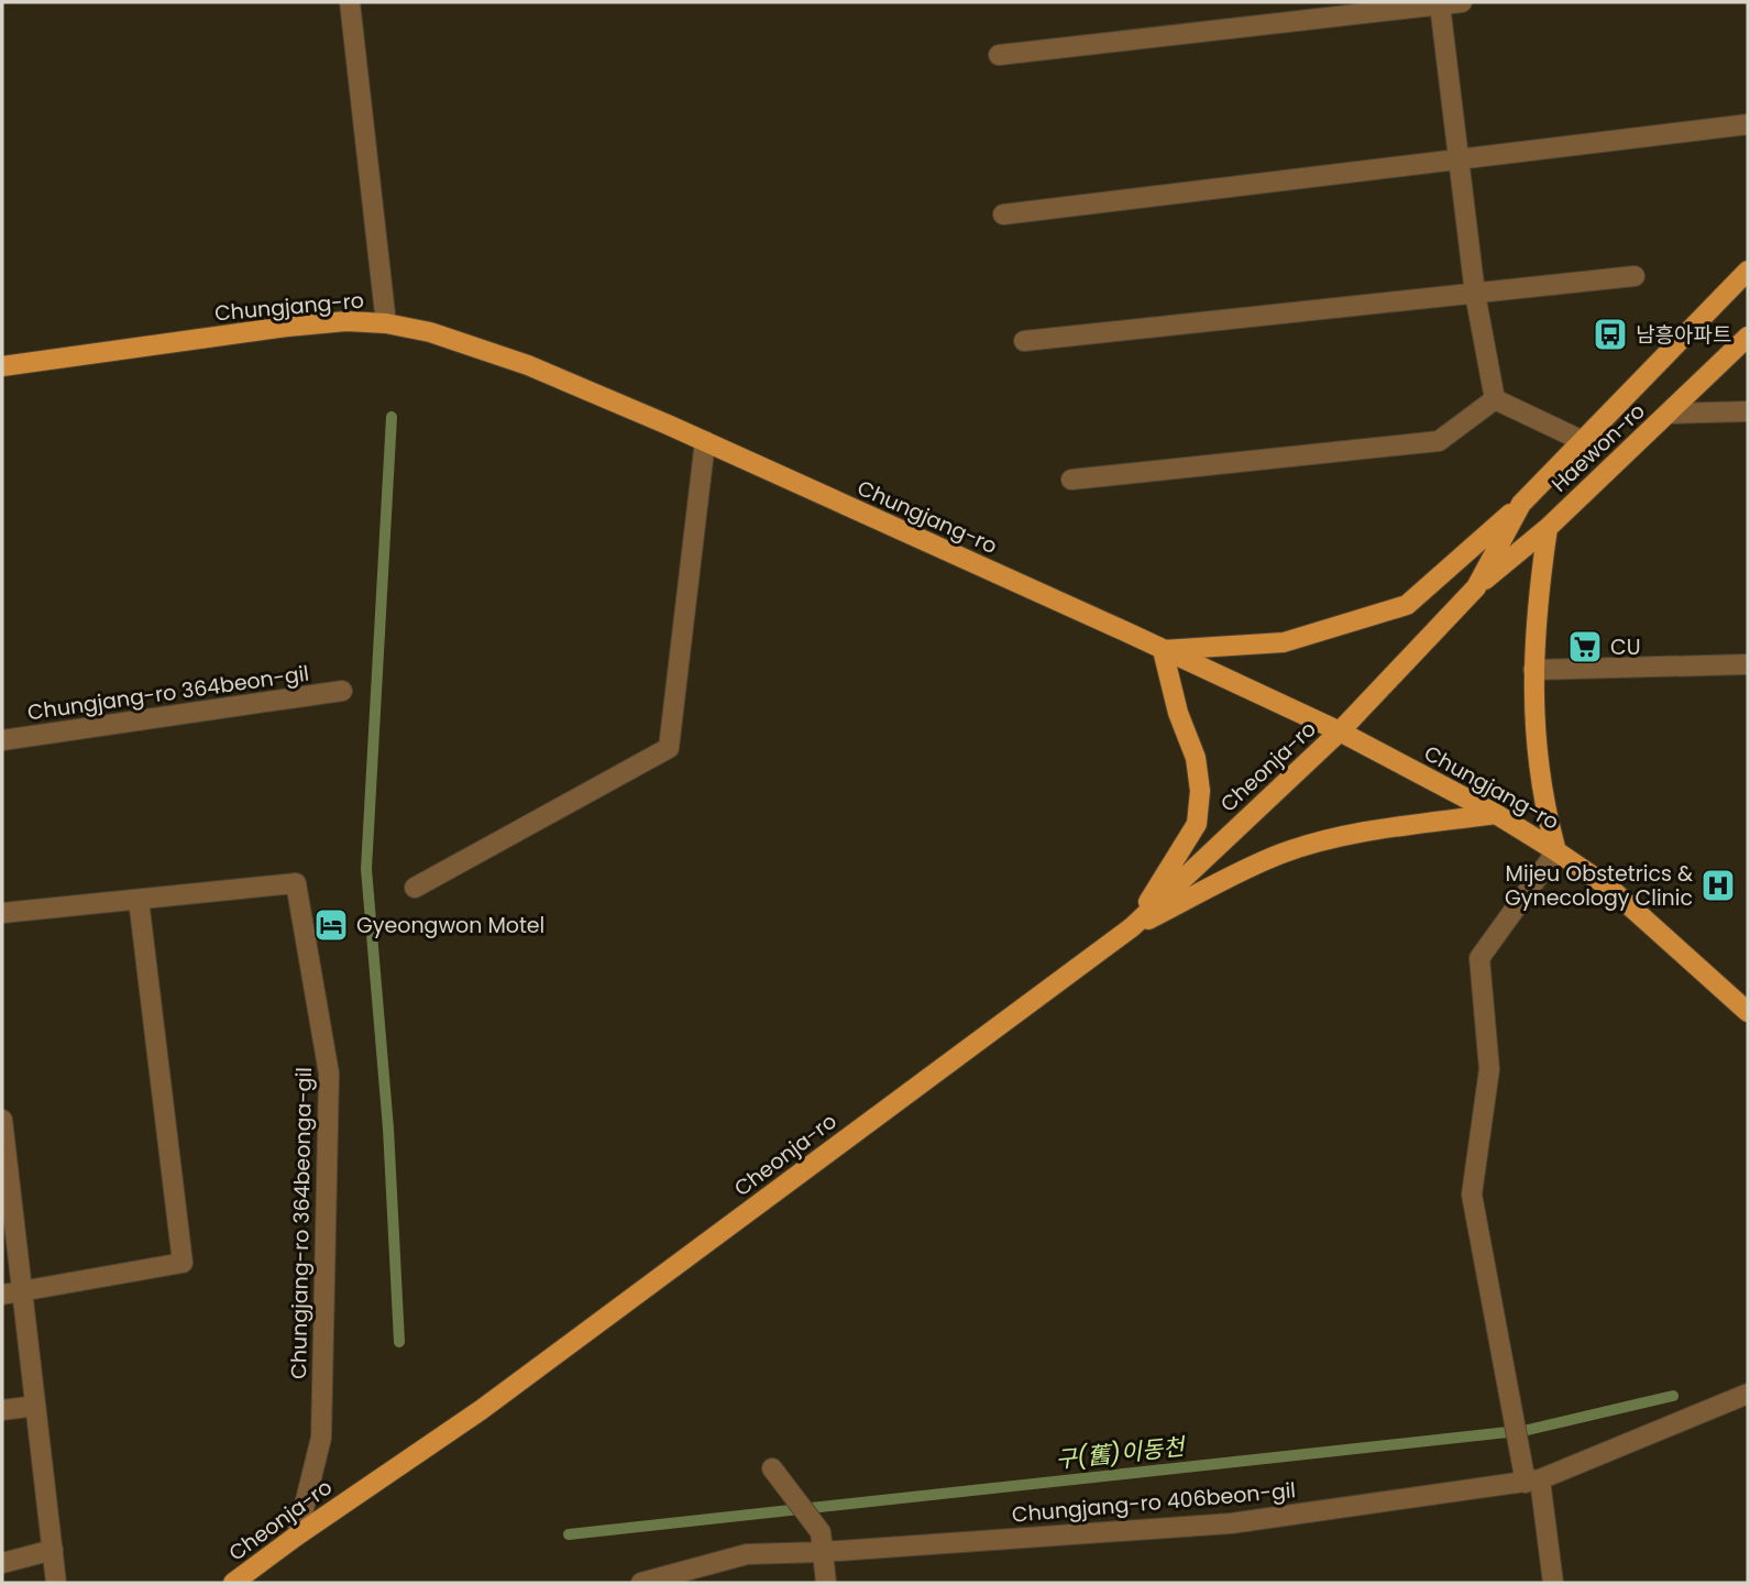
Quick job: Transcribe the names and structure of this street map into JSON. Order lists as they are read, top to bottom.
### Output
{
  "streets": {
    "main road": ["Chungjang-ro", "Haewon-ro", "Cheonja-ro"],
    "street": ["Chungjang-ro 364beon-gil", "Chungjang-ro 364beonga-gil", "Chungjang-ro 406beon-gil"]
  },
  "crossings": [
    ["Chungjang-ro", "Cheonja-ro"],
    ["Haewon-ro", "Cheonja-ro"],
    ["Cheonja-ro", "Chungjang-ro 364beonga-gil"]
  ],
  "water": ["구(舊)이동천"],
  "places": {
    "bus stop": ["남흥아파트"],
    "supermarket": ["CU"],
    "hospital": ["Mijeu Obstetrics & Gynecology Clinic"],
    "hotel": ["Gyeongwon Motel"]
  }
}
